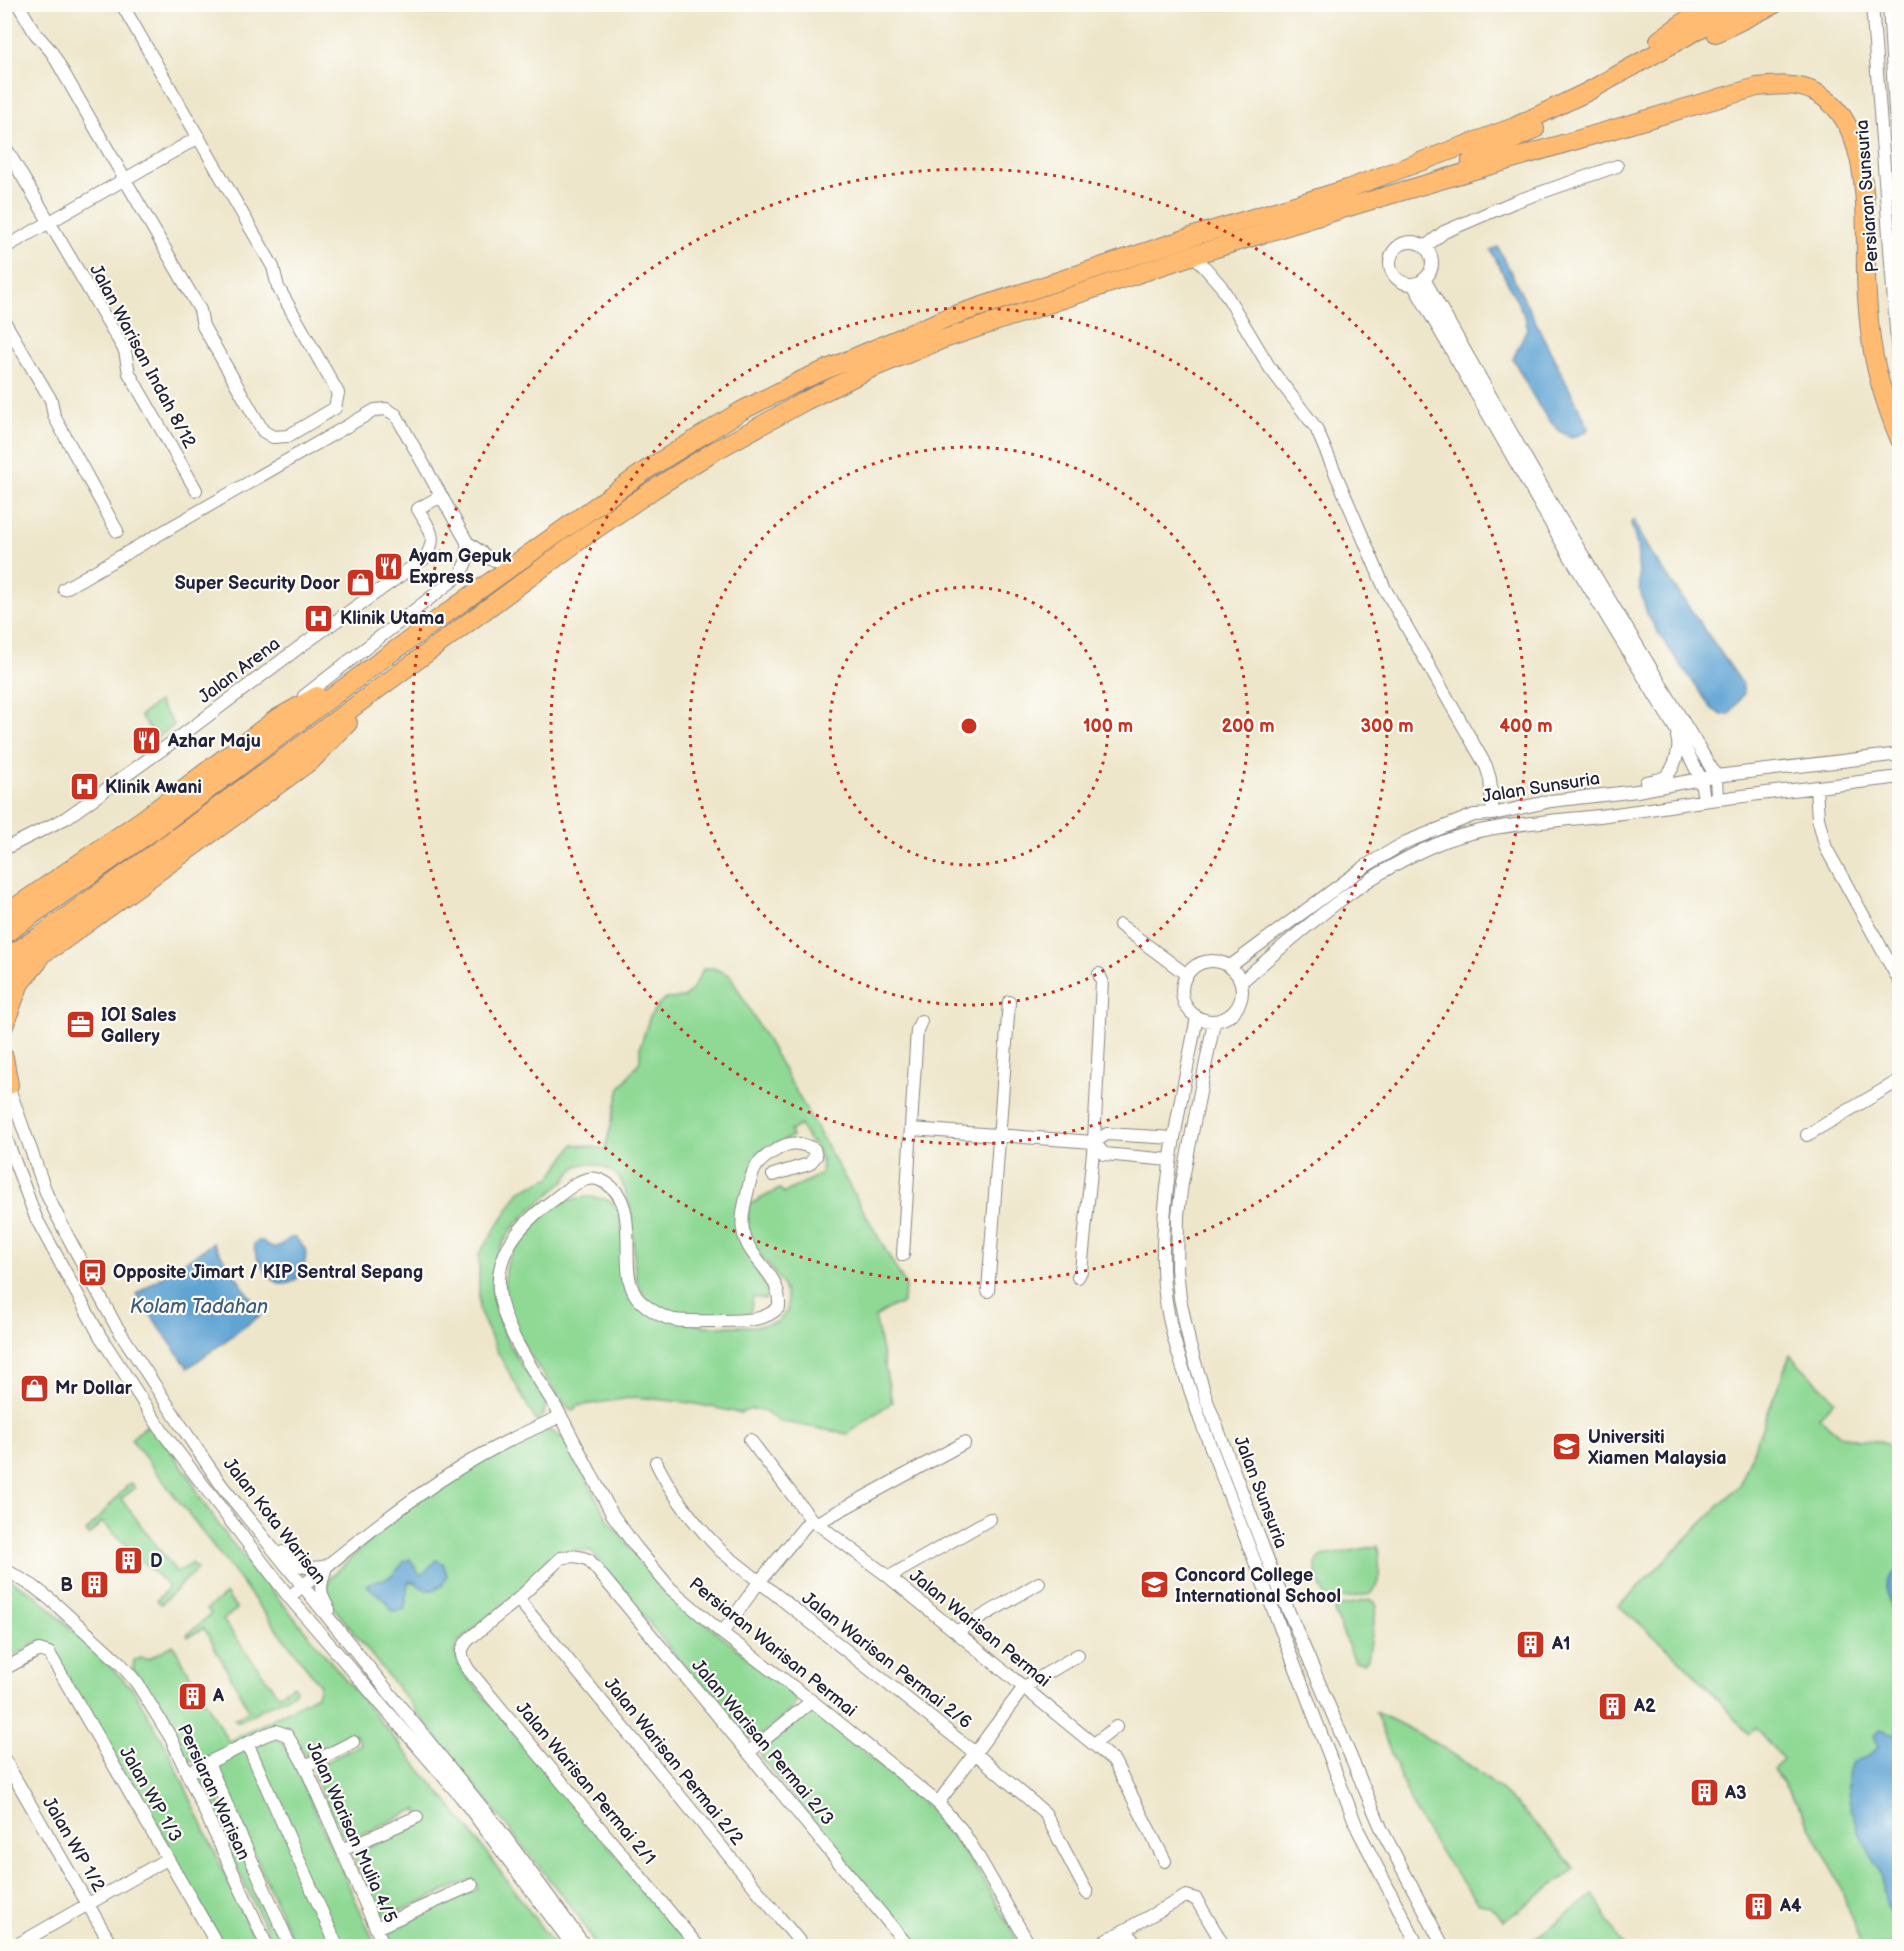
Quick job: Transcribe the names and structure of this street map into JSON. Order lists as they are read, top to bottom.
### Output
{
  "streets": {
    "street": [
      "Persiaran Sunsuria",
      "Jalan Warisan Indah 8/12",
      "Jalan Arena",
      "Jalan Sunsuria",
      "Jalan Kota Warisan",
      "Jalan Warisan Permai",
      "Persiaran Warisan Permai",
      "Jalan Warisan Permai 2/6",
      "Jalan Warisan Permai 2/3",
      "Jalan Warisan Permai 2/2",
      "Jalan Warisan Permai 2/1",
      "Persiaran Warisan",
      "Jalan WP 1/3",
      "Jalan Warisan Mulia 4/5",
      "Jalan WP 1/2"
    ]
  },
  "crossings": [
    ["Jalan Warisan Permai 2/3", "Jalan Warisan Permai 2/2"],
    ["Jalan Warisan Permai 2/3", "Jalan Warisan Permai 2/1"],
    ["Jalan Warisan Permai 2/2", "Jalan Warisan Permai 2/1"],
    ["Persiaran Warisan", "Jalan Warisan Mulia 4/5"]
  ],
  "water": ["Kolam Tadahan"],
  "places": {
    "restaurant": ["Ayam Gepuk Express", "Azhar Maju"],
    "shop": ["Super Security Door", "Mr Dollar"],
    "hospital": ["Klinik Utama", "Klinik Awani"],
    "office": ["IOI Sales Gallery"],
    "bus stop": ["Opposite Jimart / KIP Sentral Sepang"],
    "school or university": ["Universiti Xiamen Malaysia", "Concord College International School"],
    "building": [
      "D",
      "B",
      "A1",
      "A",
      "A2",
      "A3",
      "A4"
    ]
  },
  "rings": [
    "100 m",
    "200 m",
    "300 m",
    "400 m"
  ]
}
